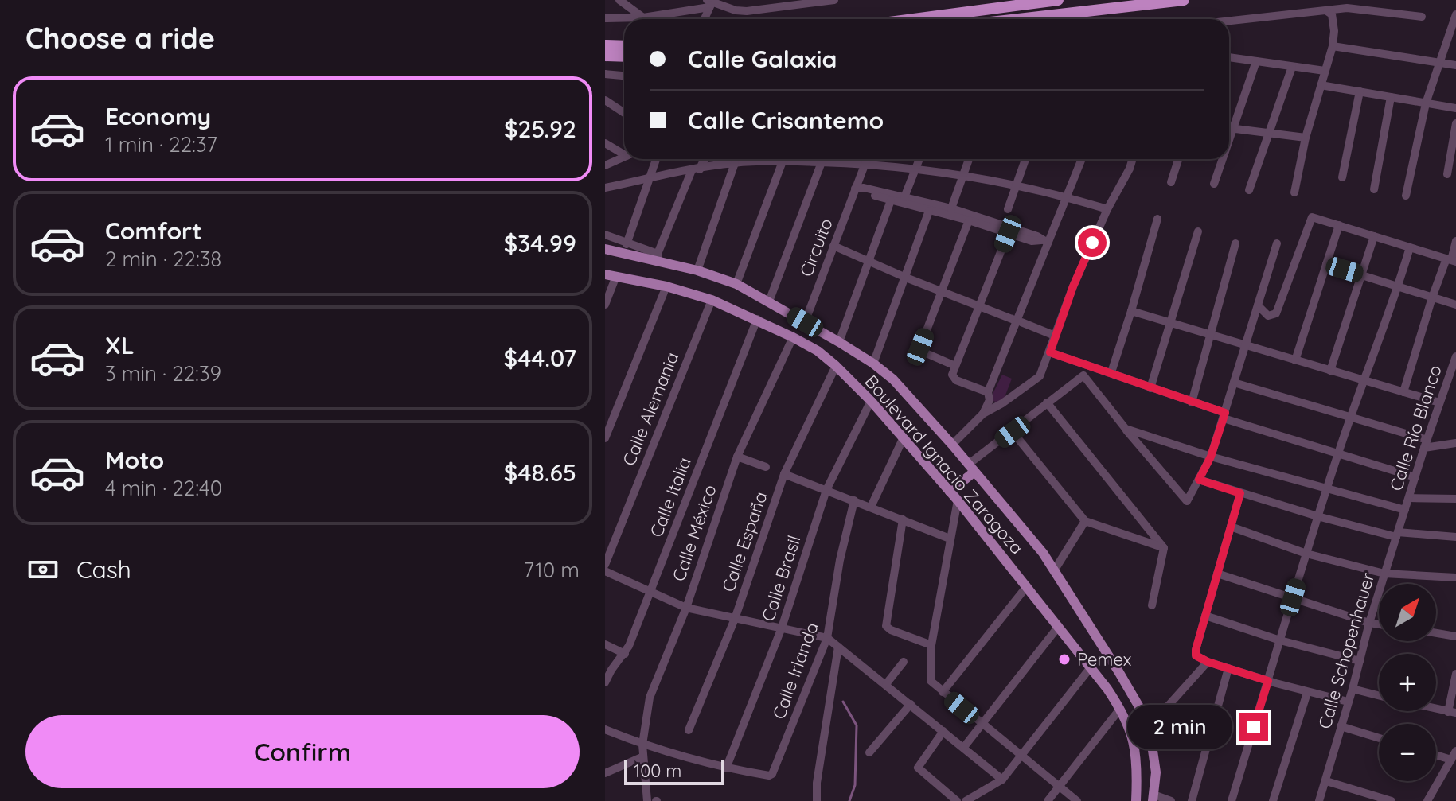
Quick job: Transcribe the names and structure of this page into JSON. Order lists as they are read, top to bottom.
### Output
{
  "streets": {
    "main road": ["Boulevard Ignacio Zaragoza"],
    "street": [
      "Circuito",
      "Calle Alemania",
      "Calle Río Blanco",
      "Calle Italia",
      "Calle México",
      "Calle España",
      "Calle Brasil",
      "Calle Schopenhauer",
      "Calle Irlanda"
    ]
  },
  "crossings": [
    ["Circuito", "Boulevard Ignacio Zaragoza"],
    ["Calle Alemania", "Boulevard Ignacio Zaragoza"],
    ["Calle Río Blanco", "Calle Schopenhauer"],
    ["Boulevard Ignacio Zaragoza", "Calle Italia"],
    ["Boulevard Ignacio Zaragoza", "Calle México"],
    ["Boulevard Ignacio Zaragoza", "Calle España"],
    ["Boulevard Ignacio Zaragoza", "Calle Brasil"],
    ["Calle Brasil", "Calle Irlanda"]
  ],
  "places": ["Pemex"],
  "scale_bar": "100 m",
  "north": "top right",
  "page": {
    "heading": "Choose a ride",
    "banner": ["Calle Galaxia", "Calle Crisantemo"],
    "list": [
      {
        "name": "Economy",
        "note": "1 min · 22:37",
        "value": "$25.92"
      },
      {
        "name": "Comfort",
        "note": "2 min · 22:38",
        "value": "$34.99"
      },
      {
        "name": "XL",
        "note": "3 min · 22:39",
        "value": "$44.07"
      },
      {
        "name": "Moto",
        "note": "4 min · 22:40",
        "value": "$48.65"
      }
    ],
    "pay": ["Cash", "710 m"],
    "map_buttons": ["+", "−"],
    "buttons": "Confirm",
    "bubble": "2 min",
    "scale": "100 m"
  }
}
